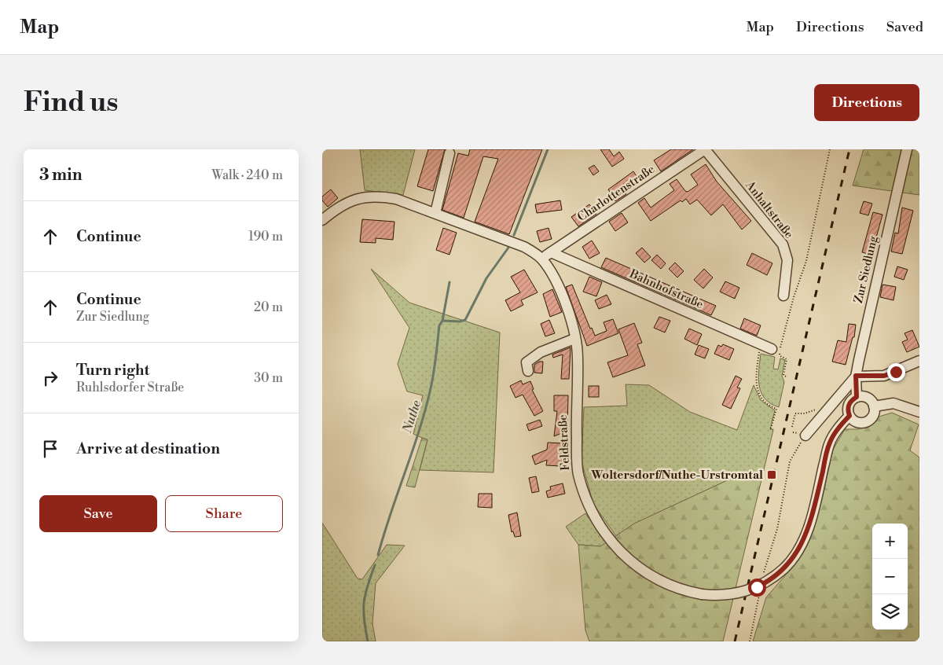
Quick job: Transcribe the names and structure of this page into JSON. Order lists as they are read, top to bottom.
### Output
{
  "streets": {
    "street": [
      "Charlottenstraße",
      "Anhaltstraße",
      "Zur Siedlung",
      "Bahnhofstraße",
      "Feldstraße"
    ]
  },
  "crossings": [
    ["Charlottenstraße", "Anhaltstraße"],
    ["Charlottenstraße", "Bahnhofstraße"],
    ["Charlottenstraße", "Feldstraße"],
    ["Zur Siedlung", "Feldstraße"]
  ],
  "water": ["Nuthe"],
  "places": {
    "transit": ["Woltersdorf/Nuthe-Urstromtal"]
  },
  "page": {
    "header": "Map",
    "nav": ["Map", "Directions", "Saved"],
    "buttons": [
      "Directions",
      ["Save", "Share"]
    ],
    "title": "Find us",
    "heading": ["3 min", "Walk · 240 m"],
    "list": [
      ["Continue", "190 m"],
      ["Continue", "Zur Siedlung", "20 m"],
      ["Turn right", "Ruhlsdorfer Straße", "30 m"],
      "Arrive at destination"
    ],
    "map_buttons": ["+", "−"]
  }
}
